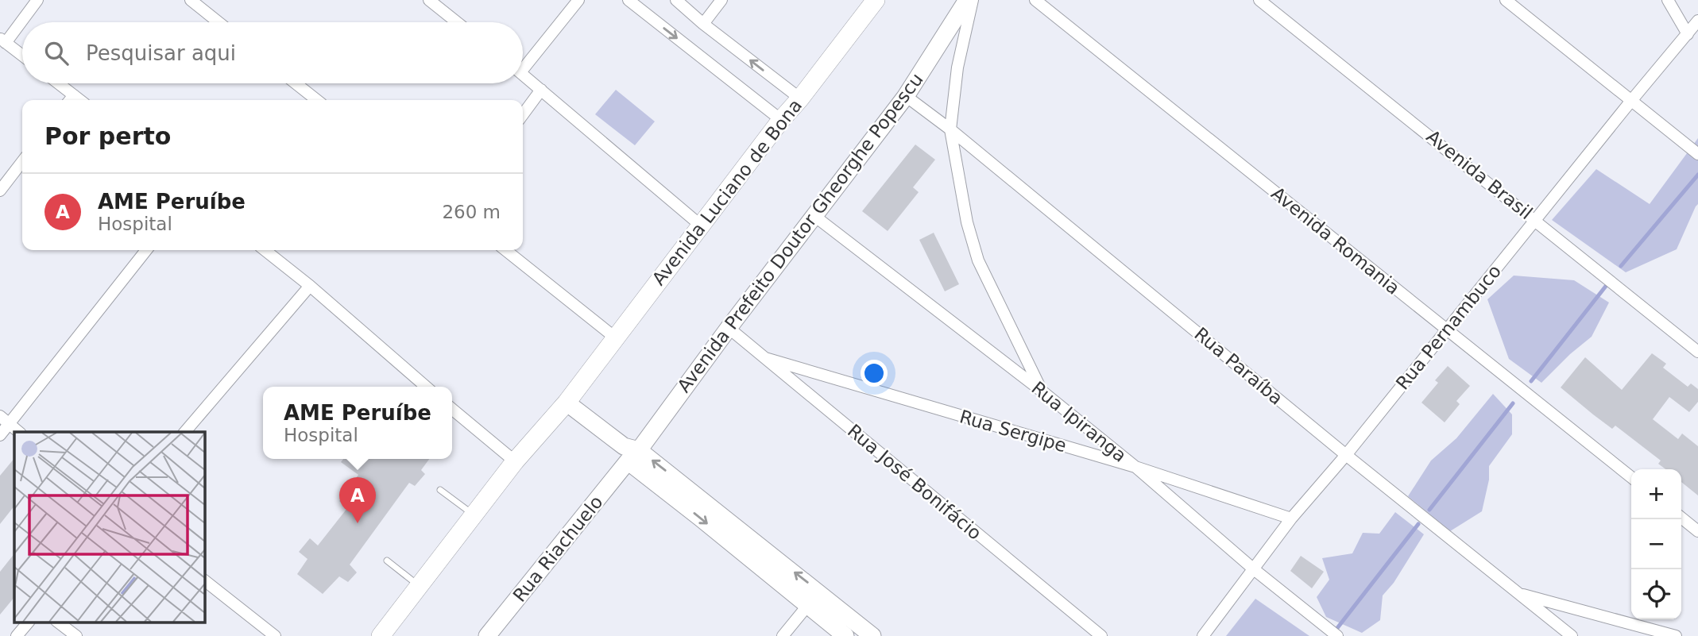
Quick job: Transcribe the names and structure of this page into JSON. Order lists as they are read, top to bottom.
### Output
{
  "streets": {
    "main road": ["Avenida Luciano de Bona", "Avenida Prefeito Doutor Gheorghe Popescu", "Rua Riachuelo"],
    "street": [
      "Avenida Brasil",
      "Avenida Romania",
      "Rua Pernambuco",
      "Rua Paraíba",
      "Rua Ipiranga",
      "Rua Sergipe",
      "Rua José Bonifácio"
    ]
  },
  "crossings": [
    ["Avenida Brasil", "Rua Pernambuco"],
    ["Avenida Prefeito Doutor Gheorghe Popescu", "Rua Paraíba"],
    ["Avenida Prefeito Doutor Gheorghe Popescu", "Rua Ipiranga"],
    ["Avenida Prefeito Doutor Gheorghe Popescu", "Rua José Bonifácio"],
    ["Avenida Prefeito Doutor Gheorghe Popescu", "Rua Riachuelo"],
    ["Avenida Romania", "Rua Pernambuco"],
    ["Rua Pernambuco", "Rua Paraíba"],
    ["Rua Pernambuco", "Rua Ipiranga"],
    ["Rua Pernambuco", "Rua Sergipe"],
    ["Rua Ipiranga", "Rua Sergipe"],
    ["Rua Sergipe", "Rua José Bonifácio"]
  ],
  "page": {
    "search": "Pesquisar aqui",
    "heading": "Por perto",
    "list": [
      {
        "mark": "A",
        "name": "AME Peruíbe",
        "note": "Hospital",
        "value": "260 m"
      }
    ],
    "popup": ["AME Peruíbe", "Hospital"],
    "map_buttons": ["+", "−"],
    "pins": "A"
  }
}
